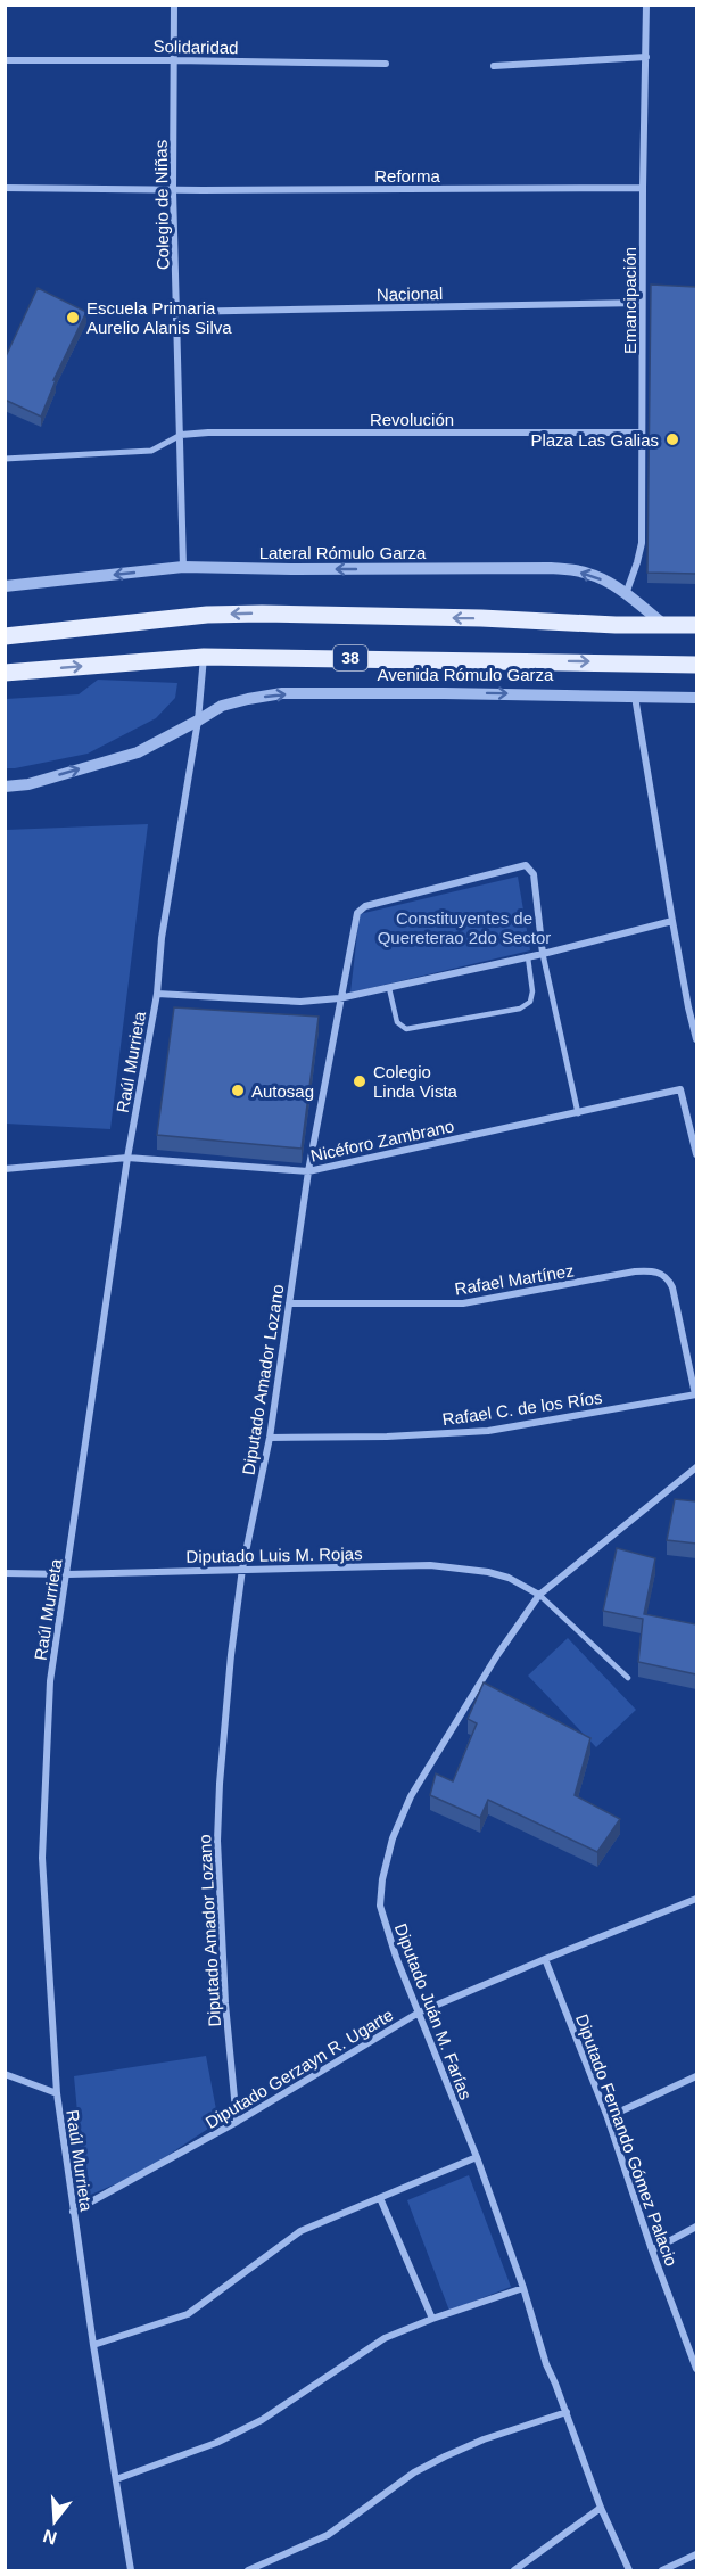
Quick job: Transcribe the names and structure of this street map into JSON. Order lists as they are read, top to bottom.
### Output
{
  "streets": {
    "main road": ["38", "Avenida Rómulo Garza"],
    "street": [
      "Solidaridad",
      "Reforma",
      "Colegio de Niñas",
      "Nacional",
      "Emancipación",
      "Revolución",
      "Lateral Rómulo Garza",
      "Raúl Murrieta",
      "Nicéforo Zambrano",
      "Rafael Martínez",
      "Diputado Amador Lozano",
      "Rafael C. de los Ríos",
      "Diputado Luis M. Rojas",
      "Diputado Juán M. Farías",
      "Diputado Gerzayn R. Ugarte",
      "Diputado Fernando Gómez Palacio"
    ]
  },
  "crossings": [
    ["Solidaridad", "Colegio de Niñas"],
    ["Reforma", "Colegio de Niñas"],
    ["Reforma", "Emancipación"],
    ["Colegio de Niñas", "Nacional"],
    ["Colegio de Niñas", "Revolución"],
    ["Colegio de Niñas", "Lateral Rómulo Garza"],
    ["Nacional", "Emancipación"],
    ["Emancipación", "Revolución"],
    ["Emancipación", "Lateral Rómulo Garza"],
    ["Avenida Rómulo Garza", "Raúl Murrieta"],
    ["Raúl Murrieta", "Nicéforo Zambrano"],
    ["Raúl Murrieta", "Diputado Luis M. Rojas"],
    ["Raúl Murrieta", "Diputado Gerzayn R. Ugarte"],
    ["Nicéforo Zambrano", "Diputado Amador Lozano"],
    ["Rafael Martínez", "Diputado Amador Lozano"],
    ["Rafael Martínez", "Rafael C. de los Ríos"],
    ["Diputado Amador Lozano", "Rafael C. de los Ríos"],
    ["Diputado Amador Lozano", "Diputado Luis M. Rojas"],
    ["Diputado Amador Lozano", "Diputado Gerzayn R. Ugarte"],
    ["Diputado Luis M. Rojas", "Diputado Juán M. Farías"],
    ["Diputado Juán M. Farías", "Diputado Gerzayn R. Ugarte"],
    ["Diputado Gerzayn R. Ugarte", "Diputado Fernando Gómez Palacio"]
  ],
  "one_way": ["Lateral Rómulo Garza"],
  "parks": ["Constituyentes de Quereterao 2do Sector"],
  "places": [
    "Escuela Primaria Aurelio Alanis Silva",
    "Plaza Las Galias",
    "Colegio Linda Vista",
    "Autosag"
  ],
  "north": "bottom"
}
